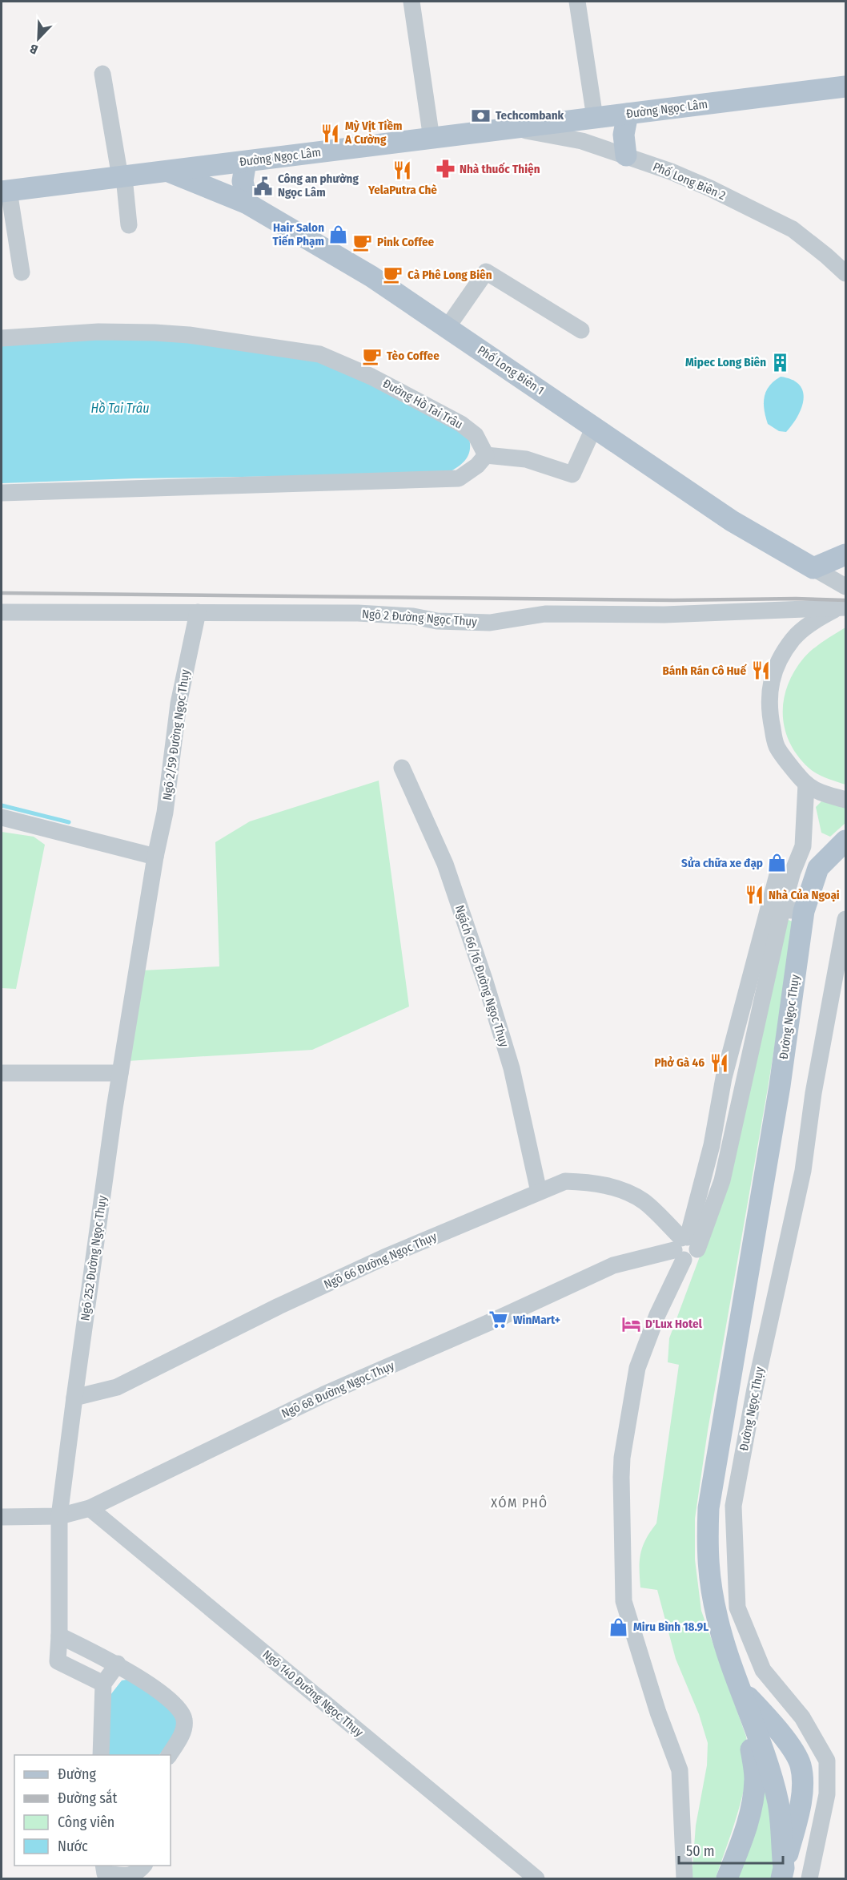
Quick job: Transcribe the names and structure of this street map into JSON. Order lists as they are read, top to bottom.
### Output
{
  "streets": {
    "main road": ["Đường Ngọc Lâm", "Phố Long Biên 1", "Đường Ngọc Thụy"],
    "street": [
      "Phố Long Biên 2",
      "Đường Hồ Tai Trâu",
      "Ngõ 2 Đường Ngọc Thụy",
      "Ngõ 2/59 Đường Ngọc Thụy",
      "Ngách 66/16 Đường Ngọc Thụy",
      "Ngõ 252 Đường Ngọc Thụy",
      "Ngõ 66 Đường Ngọc Thụy",
      "Ngõ 68 Đường Ngọc Thụy",
      "Ngõ 140 Đường Ngọc Thụy"
    ]
  },
  "crossings": [
    ["Đường Ngọc Lâm", "Phố Long Biên 2"],
    ["Đường Ngọc Lâm", "Phố Long Biên 1"],
    ["Ngõ 2 Đường Ngọc Thụy", "Ngõ 2/59 Đường Ngọc Thụy"],
    ["Ngõ 2/59 Đường Ngọc Thụy", "Ngõ 252 Đường Ngọc Thụy"],
    ["Ngách 66/16 Đường Ngọc Thụy", "Ngõ 66 Đường Ngọc Thụy"],
    ["Ngõ 252 Đường Ngọc Thụy", "Ngõ 66 Đường Ngọc Thụy"],
    ["Ngõ 252 Đường Ngọc Thụy", "Ngõ 68 Đường Ngọc Thụy"],
    ["Ngõ 66 Đường Ngọc Thụy", "Ngõ 68 Đường Ngọc Thụy"],
    ["Ngõ 68 Đường Ngọc Thụy", "Ngõ 140 Đường Ngọc Thụy"]
  ],
  "districts": ["XÓM PHÔ"],
  "water": ["Hồ Tai Trâu"],
  "places": {
    "bank": ["Techcombank"],
    "restaurant": [
      "Mỳ Vịt Tiềm A Cường",
      "YelaPutra Chè",
      "Bánh Rán Cô Huế",
      "Nhà Của Ngoại",
      "Phở Gà 46"
    ],
    "pharmacy": ["Nhà thuốc Thiện"],
    "public building": ["Công an phường Ngọc Lâm"],
    "shop": ["Hair Salon Tiến Phạm", "Sửa chữa xe đạp", "Miru Bình 18.9L"],
    "cafe": ["Pink Coffee", "Cà Phê Long Biên", "Tèo Coffee"],
    "building": ["Mipec Long Biên"],
    "supermarket": ["WinMart+"],
    "hotel": ["D'Lux Hotel"]
  },
  "legend": [
    "Đường",
    "Đường sắt",
    "Công viên",
    "Nước"
  ],
  "scale_bar": "50 m",
  "north": "bottom left"
}
